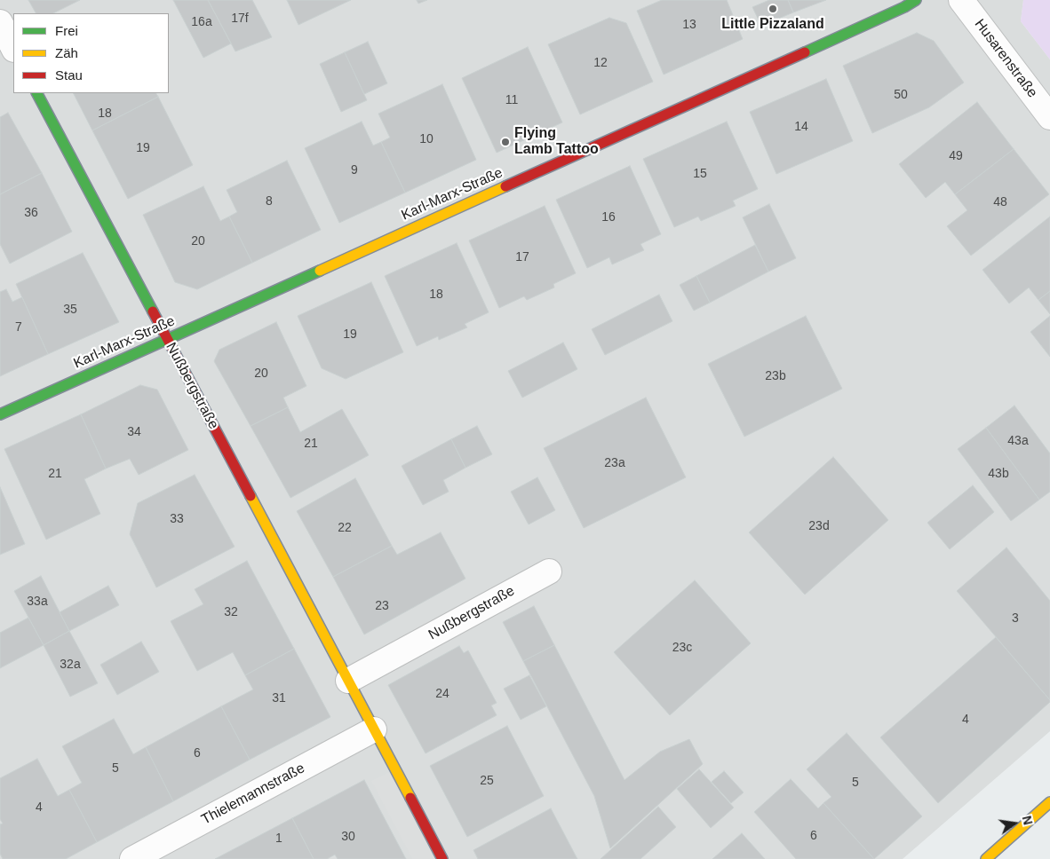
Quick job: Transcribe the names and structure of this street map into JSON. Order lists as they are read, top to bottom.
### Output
{
  "streets": {
    "street": [
      "Husarenstraße",
      "Karl-Marx-Straße",
      "Nußbergstraße",
      "Thielemannstraße"
    ]
  },
  "crossings": [
    ["Karl-Marx-Straße", "Nußbergstraße"],
    ["Nußbergstraße", "Thielemannstraße"]
  ],
  "places": ["Little Pizzaland", "Flying Lamb Tattoo"],
  "house_numbers": [
    "17f",
    "16a",
    "13",
    "12",
    "50",
    "11",
    "18",
    "14",
    "10",
    "19",
    "49",
    "9",
    "15",
    "8",
    "48",
    "36",
    "16",
    "20",
    "17",
    "18",
    "35",
    "7",
    "19",
    "20",
    "23b",
    "34",
    "43a",
    "21",
    "23a",
    "21",
    "43b",
    "33",
    "23d",
    "22",
    "33a",
    "23",
    "32",
    "3",
    "23c",
    "32a",
    "24",
    "31",
    "4",
    "6",
    "5",
    "25",
    "5",
    "4",
    "6",
    "30",
    "1"
  ],
  "legend": ["Frei", "Zäh", "Stau"],
  "north": "right"
}
